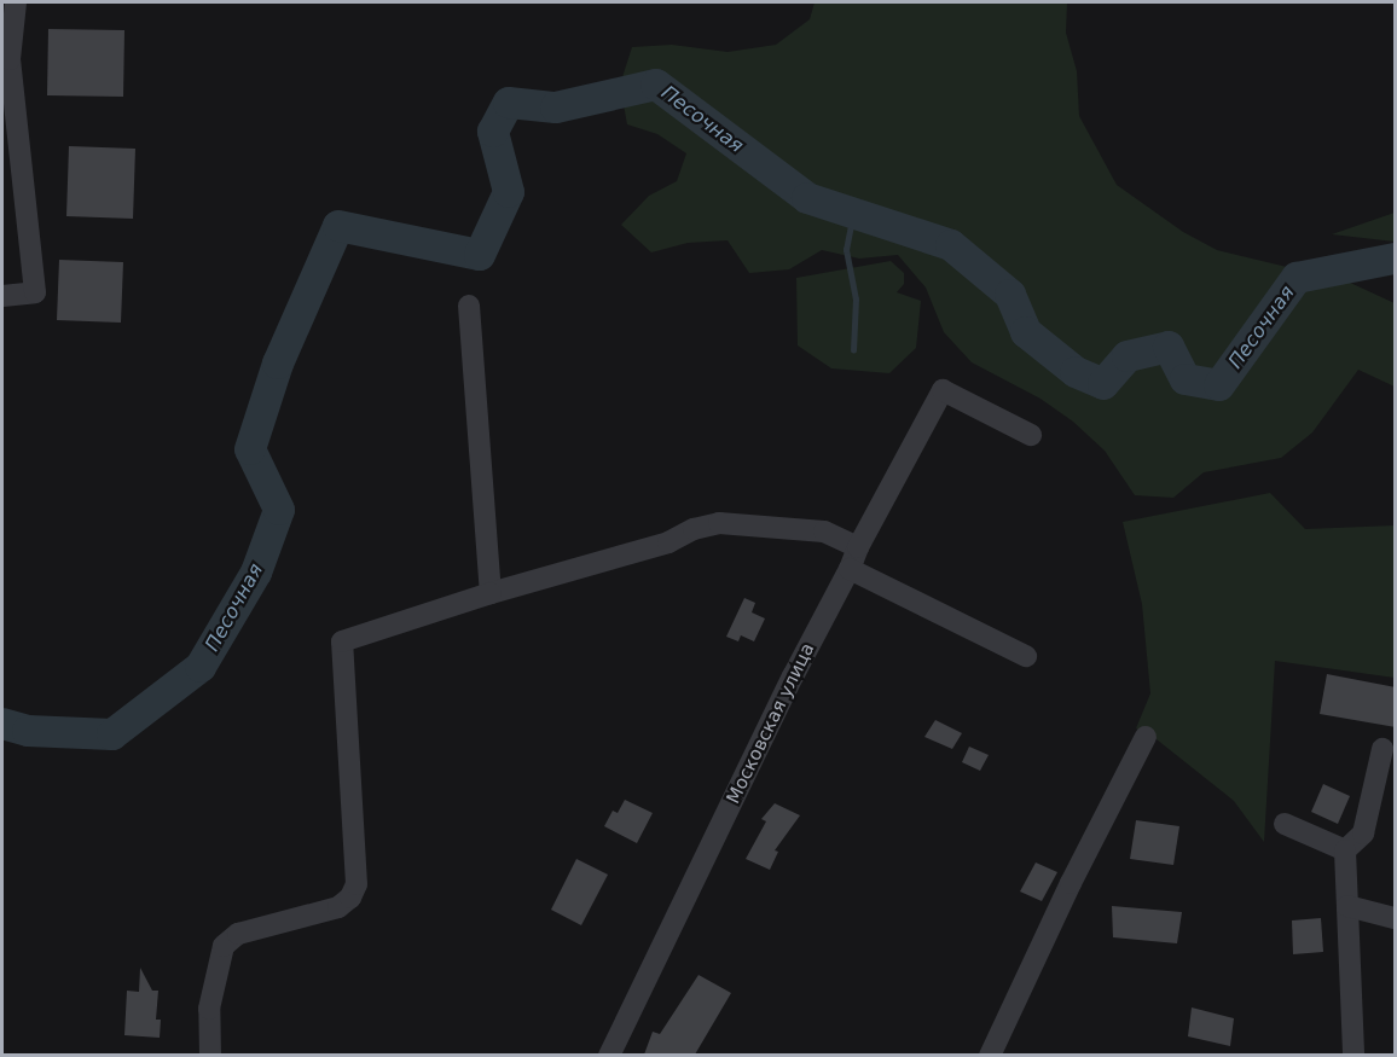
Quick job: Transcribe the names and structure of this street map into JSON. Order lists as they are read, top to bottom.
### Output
{
  "streets": {
    "street": ["Московская улица"]
  },
  "water": ["Песочная"]
}
